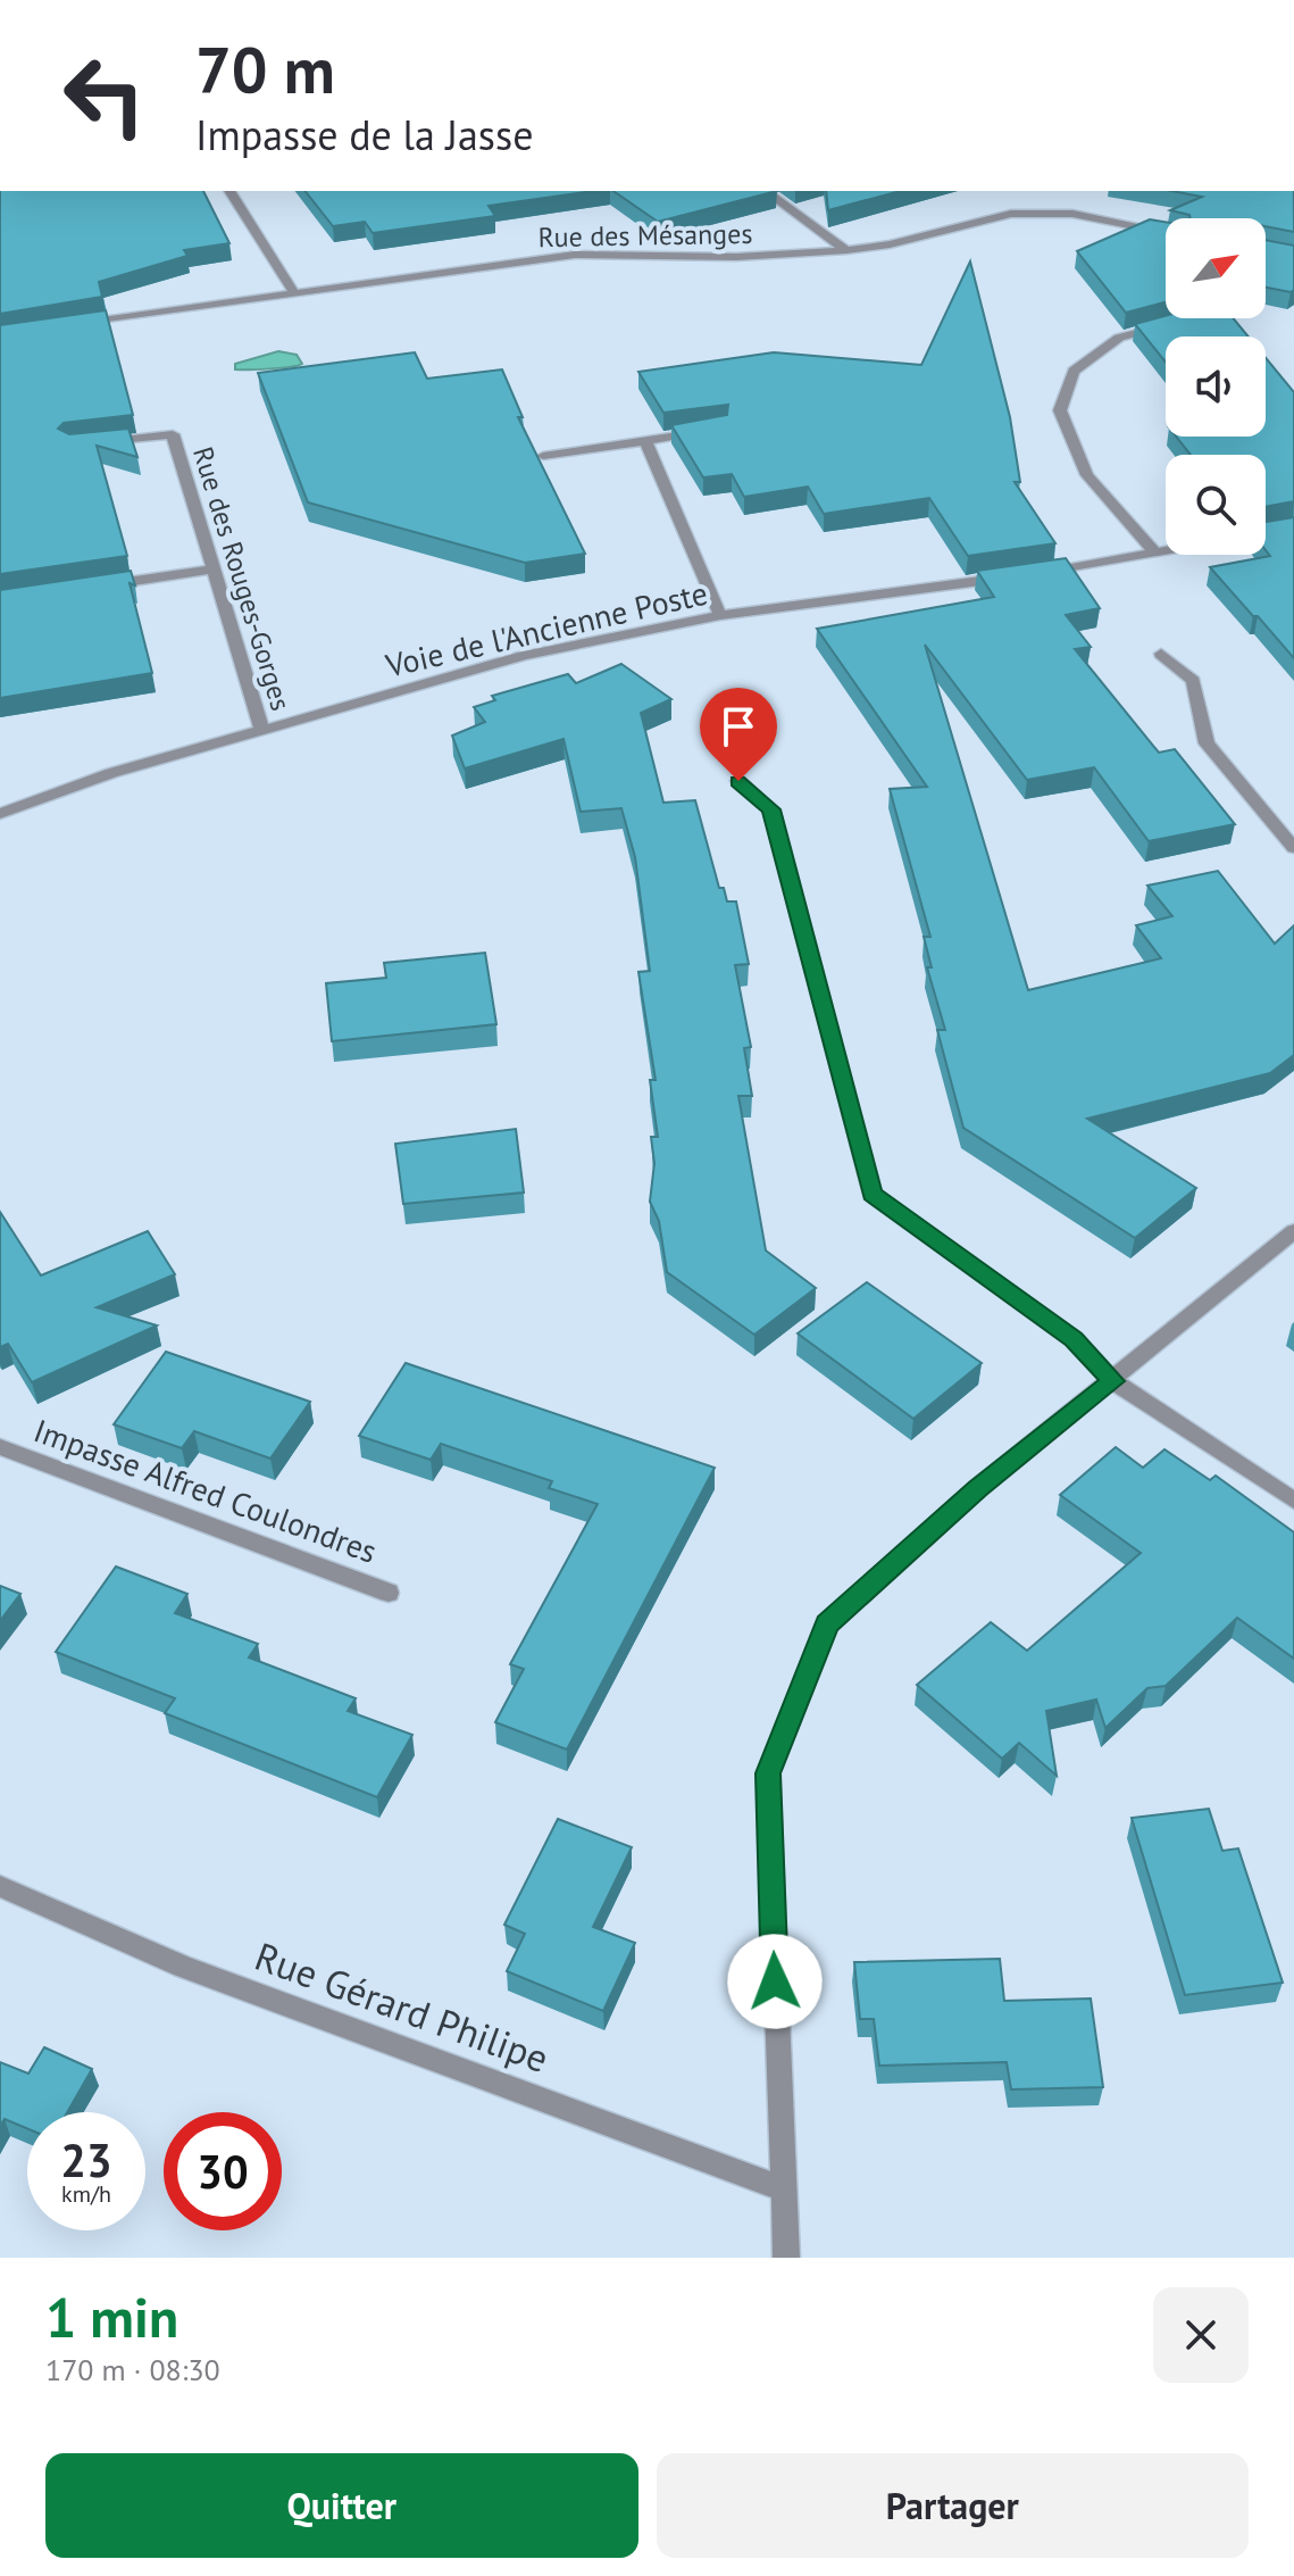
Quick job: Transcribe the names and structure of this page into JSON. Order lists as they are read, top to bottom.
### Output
{
  "streets": {
    "street": [
      "Rue des Mésanges",
      "Rue des Rouges-Gorges",
      "Voie de l'Ancienne Poste",
      "Impasse Alfred Coulondres",
      "Rue Gérard Philipe"
    ]
  },
  "crossings": [
    ["Rue des Rouges-Gorges", "Voie de l'Ancienne Poste"]
  ],
  "north": "top right",
  "page": {
    "turn": ["70 m", "Impasse de la Jasse"],
    "speed": "23 km/h",
    "limit": "30",
    "heading": ["1 min", "170 m · 08:30"],
    "buttons": ["Quitter", "Partager"]
  }
}
